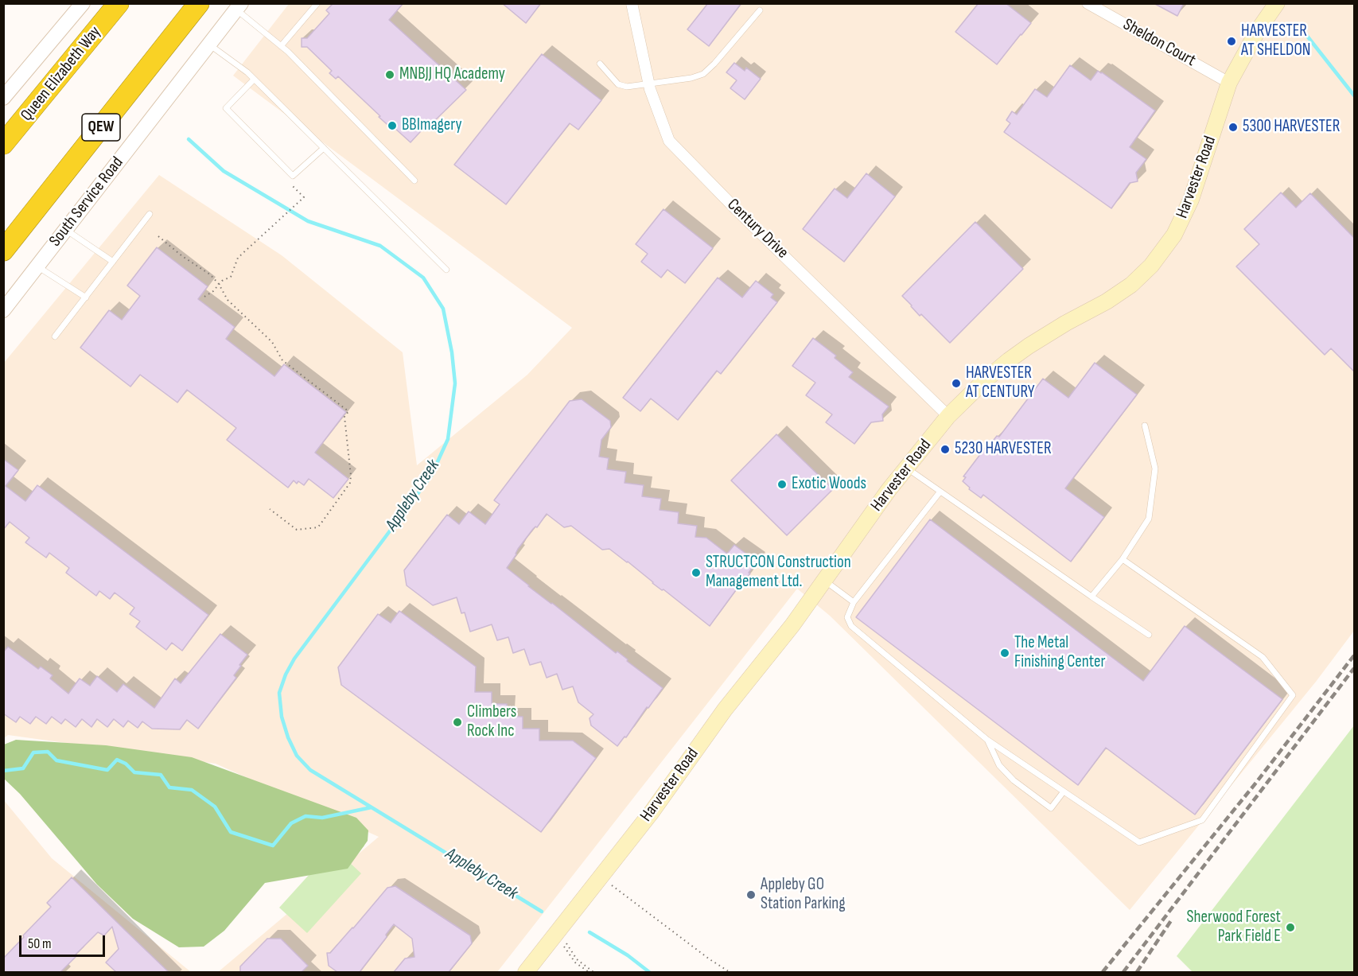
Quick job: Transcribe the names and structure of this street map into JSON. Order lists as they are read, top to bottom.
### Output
{
  "streets": {
    "highway": ["Queen Elizabeth Way", "QEW"],
    "main road": ["Harvester Road"],
    "street": ["Sheldon Court", "South Service Road", "Century Drive"]
  },
  "crossings": [
    ["Sheldon Court", "Harvester Road"],
    ["Harvester Road", "Century Drive"]
  ],
  "water": ["Appleby Creek"],
  "places": [
    "HARVESTER AT SHELDON",
    "MNBJJ HQ Academy",
    "BBImagery",
    "5300 HARVESTER",
    "HARVESTER AT CENTURY",
    "5230 HARVESTER",
    "Exotic Woods",
    "STRUCTCON Construction Management Ltd.",
    "The Metal Finishing Center",
    "Climbers Rock Inc",
    "Appleby GO Station Parking",
    "Sherwood Forest Park Field E"
  ],
  "scale_bar": "50 m"
}
